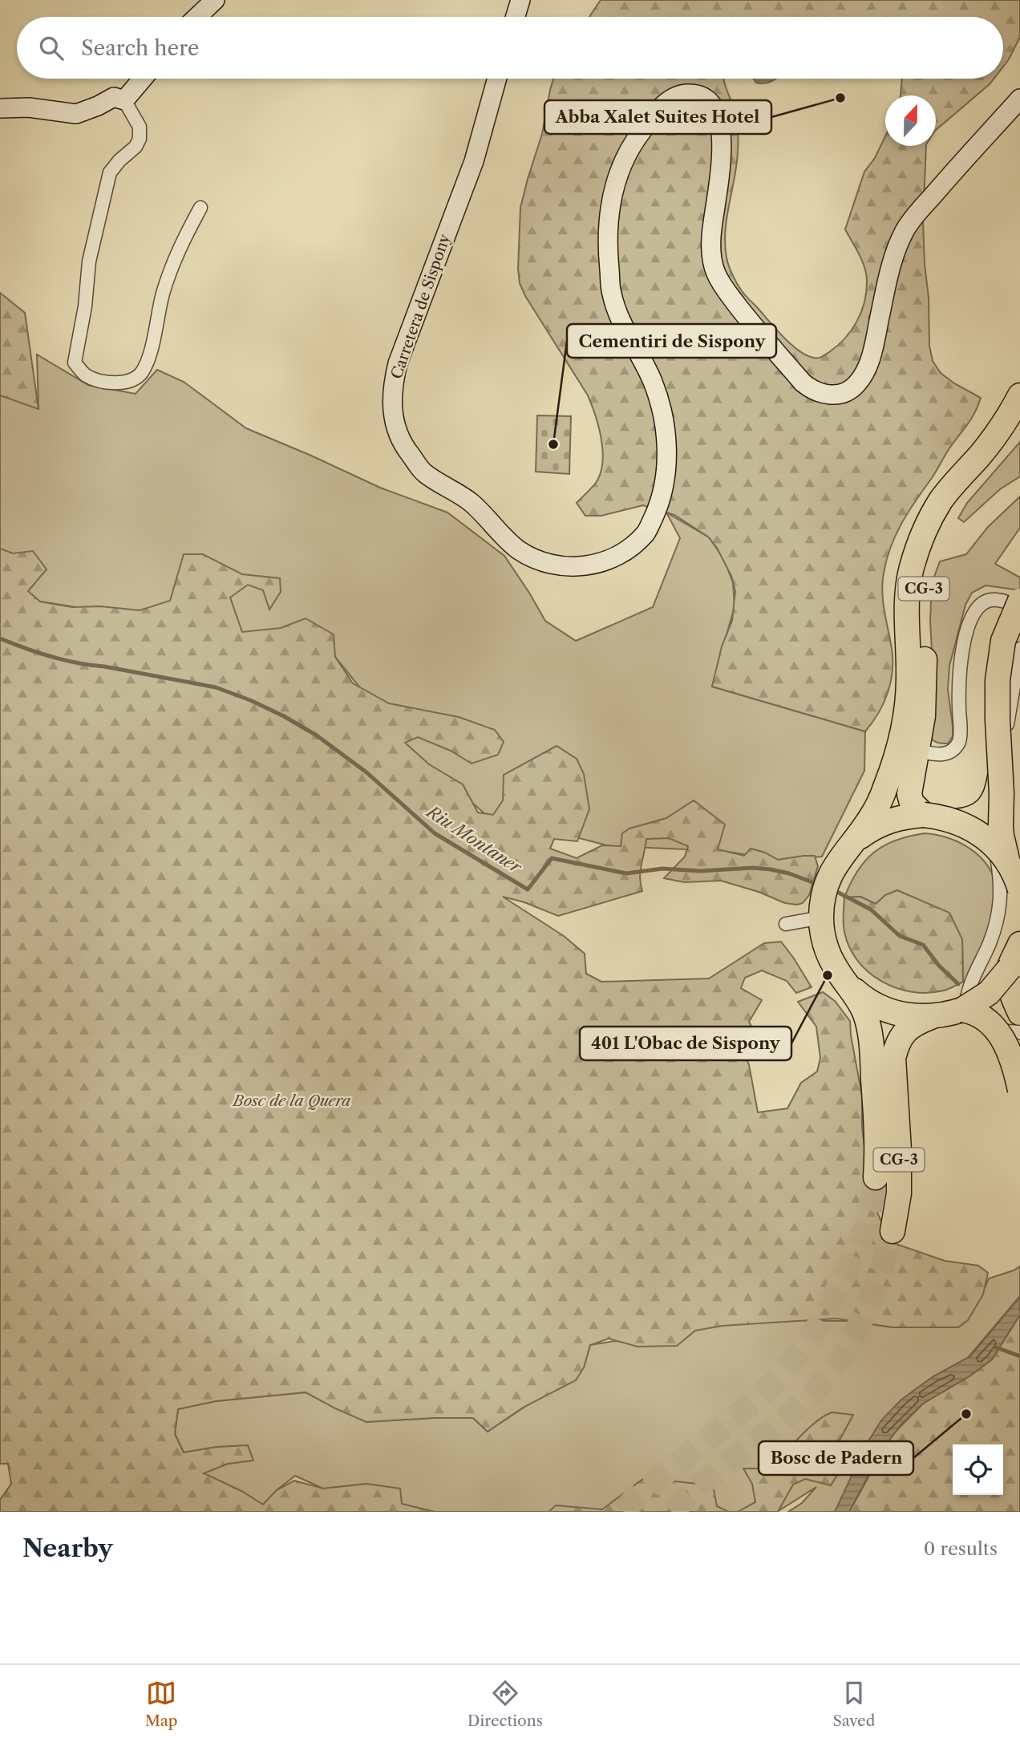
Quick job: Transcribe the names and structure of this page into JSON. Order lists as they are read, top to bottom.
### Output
{
  "streets": {
    "highway": ["CG-3"],
    "main road": ["Carretera de Sispony"]
  },
  "water": ["Riu Montaner"],
  "parks": ["Bosc de la Quera"],
  "places": [
    "Abba Xalet Suites Hotel",
    "Cementiri de Sispony",
    "401 L'Obac de Sispony",
    "Bosc de Padern"
  ],
  "north": "top",
  "page": {
    "search": "Search here",
    "heading": ["Nearby", "0 results"],
    "nav": ["Map", "Directions", "Saved"]
  }
}
